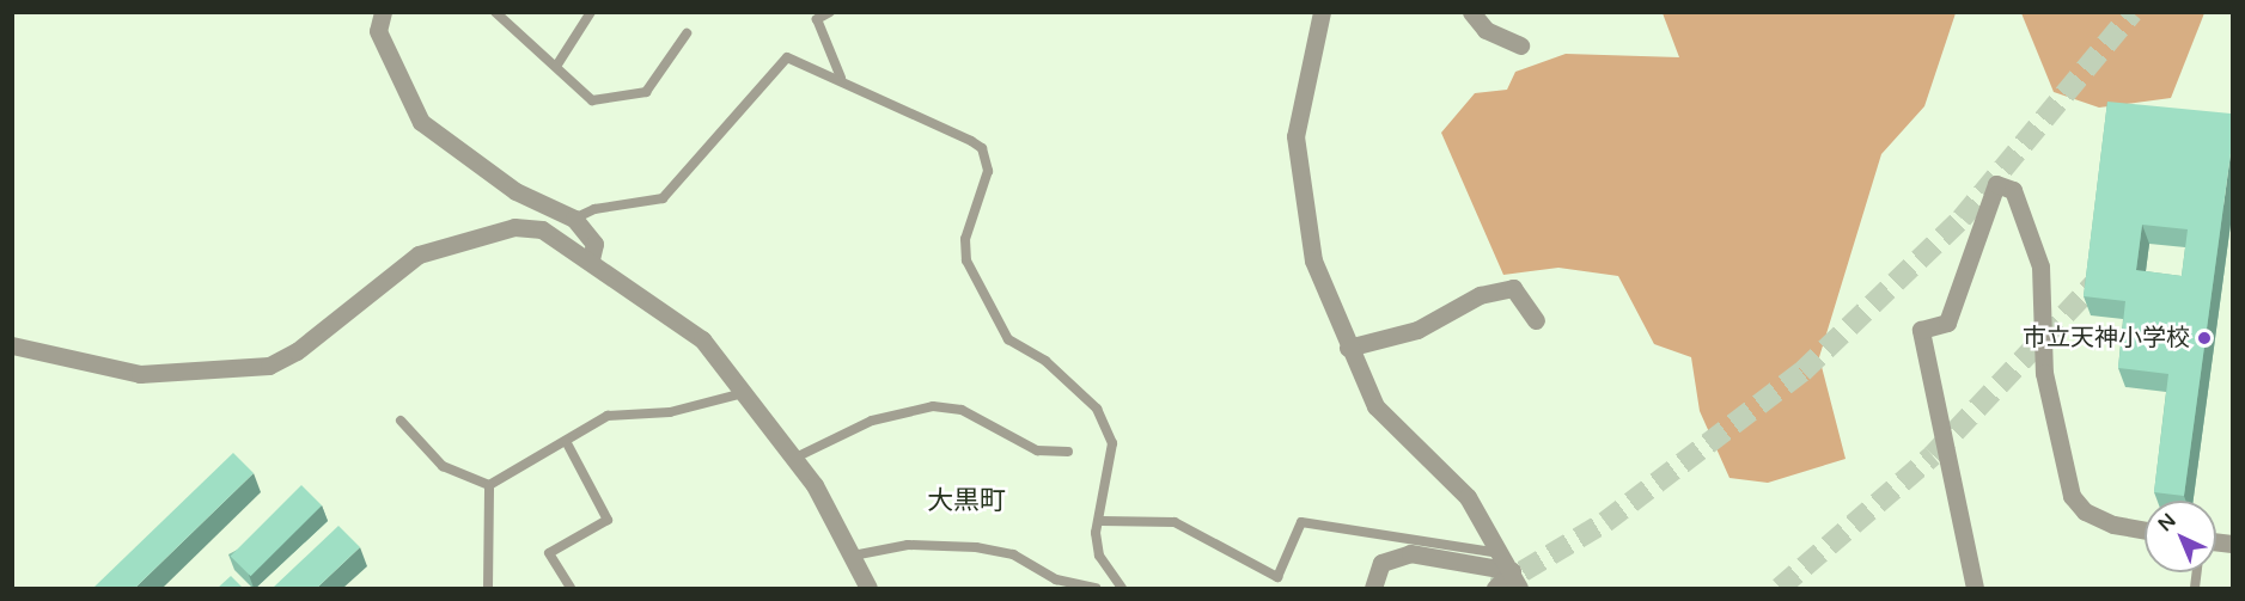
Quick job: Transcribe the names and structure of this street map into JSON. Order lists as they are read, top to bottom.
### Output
{
  "districts": ["大黒町"],
  "places": ["市立天神小学校"],
  "north": "top left"
}
